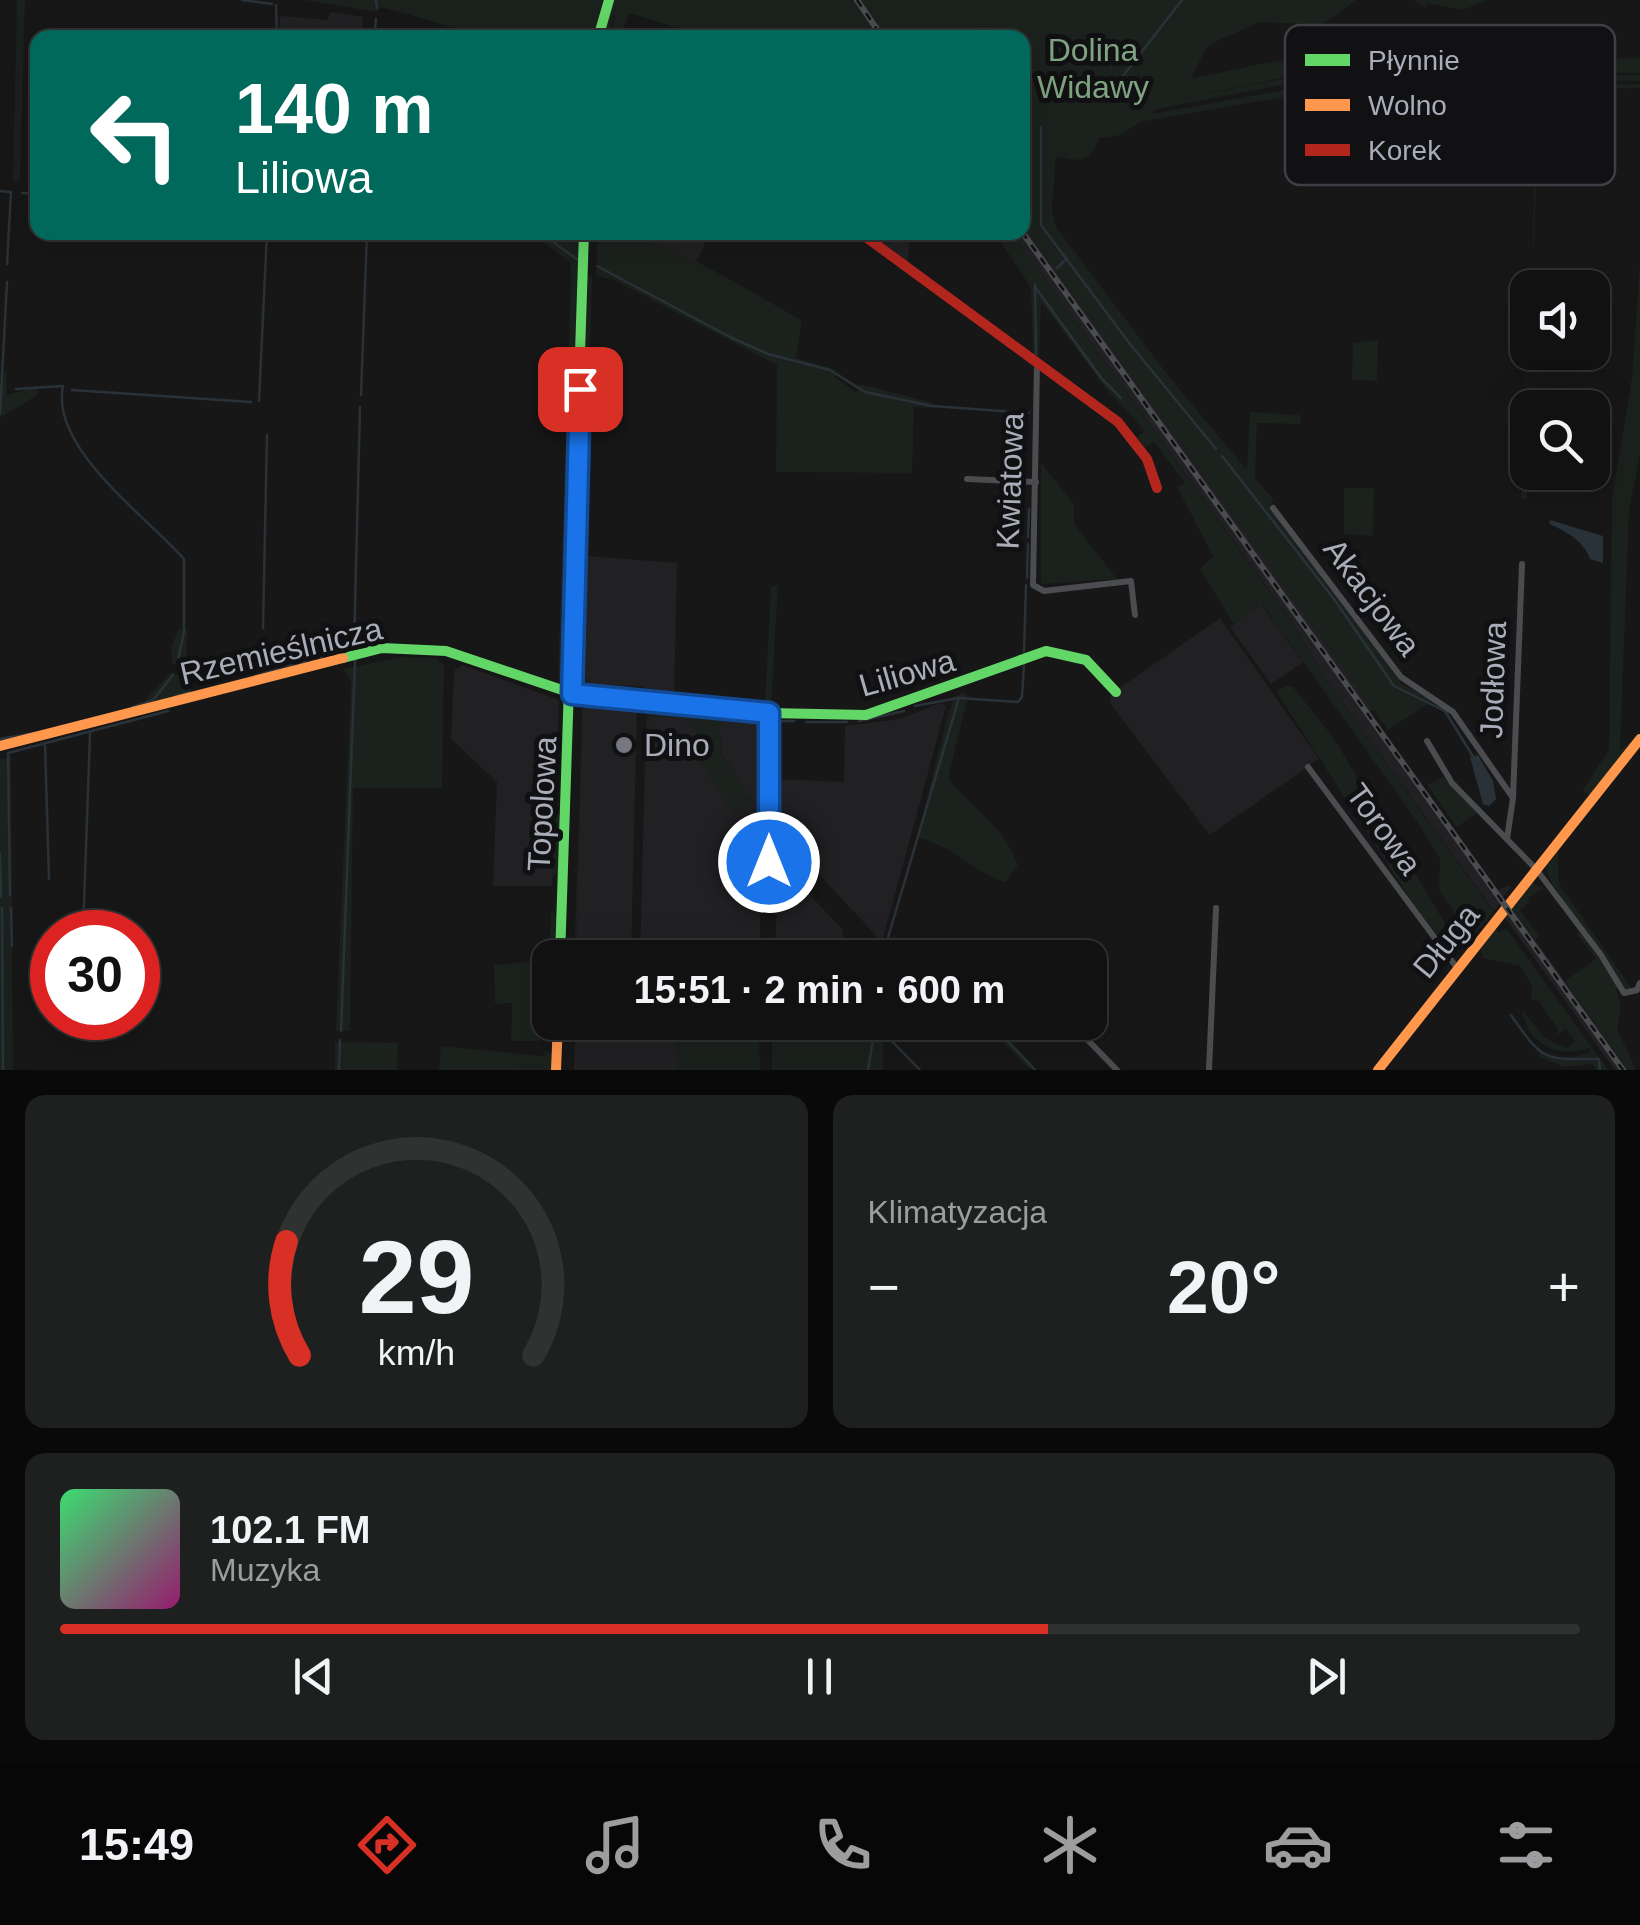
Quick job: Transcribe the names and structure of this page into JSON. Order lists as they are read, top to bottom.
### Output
{
  "streets": {
    "street": [
      "Kwiatowa",
      "Akacjowa",
      "Rzemieślnicza",
      "Liliowa",
      "Jodłowa",
      "Topolowa",
      "Torowa",
      "Długa"
    ]
  },
  "crossings": [
    ["Akacjowa", "Jodłowa"],
    ["Rzemieślnicza", "Liliowa"],
    ["Rzemieślnicza", "Topolowa"],
    ["Liliowa", "Topolowa"],
    ["Torowa", "Długa"]
  ],
  "parks": ["Dolina Widawy"],
  "places": ["Dino"],
  "legend": ["Płynnie", "Wolno", "Korek"],
  "page": {
    "turn": ["140 m", "Liliowa"],
    "limit": "30",
    "trip": "15:51 · 2 min · 600 m",
    "tile": "Klimatyzacja",
    "heat": ["−", "20°", "+"],
    "song": ["102.1 FM", "Muzyka"],
    "tabs": "15:49",
    "gauge": ["29", "km/h"]
  }
}
